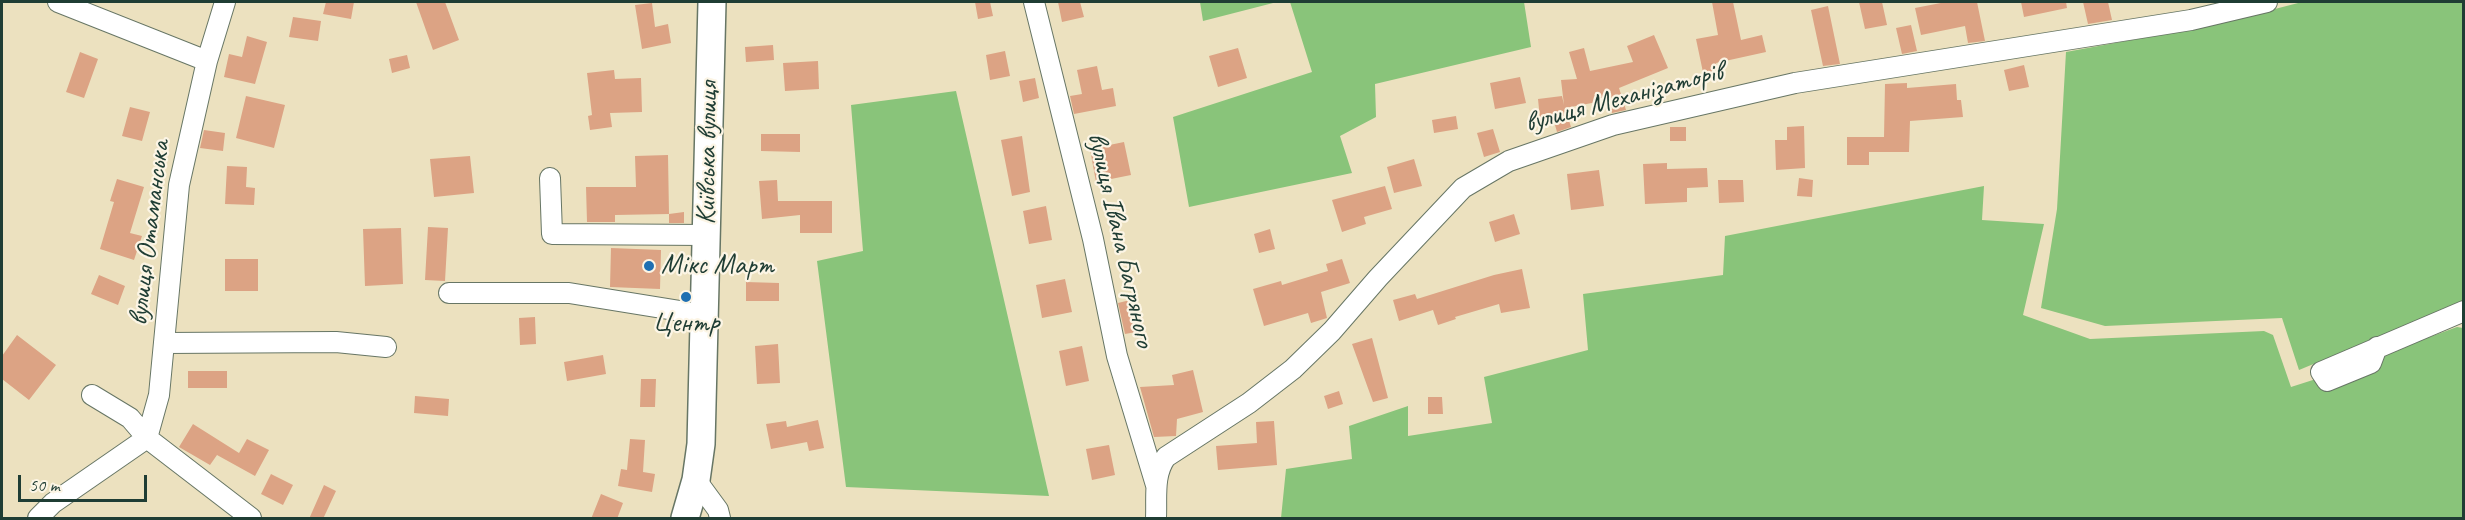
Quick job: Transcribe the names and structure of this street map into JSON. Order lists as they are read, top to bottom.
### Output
{
  "streets": {
    "street": [
      "вулиця Механізаторів",
      "Київська вулиця",
      "вулиця Отаманська",
      "вулиця Івана Багряного"
    ]
  },
  "crossings": [
    ["вулиця Механізаторів", "вулиця Івана Багряного"]
  ],
  "places": ["Мікс Март", "Центр"],
  "scale_bar": "50 m"
}
